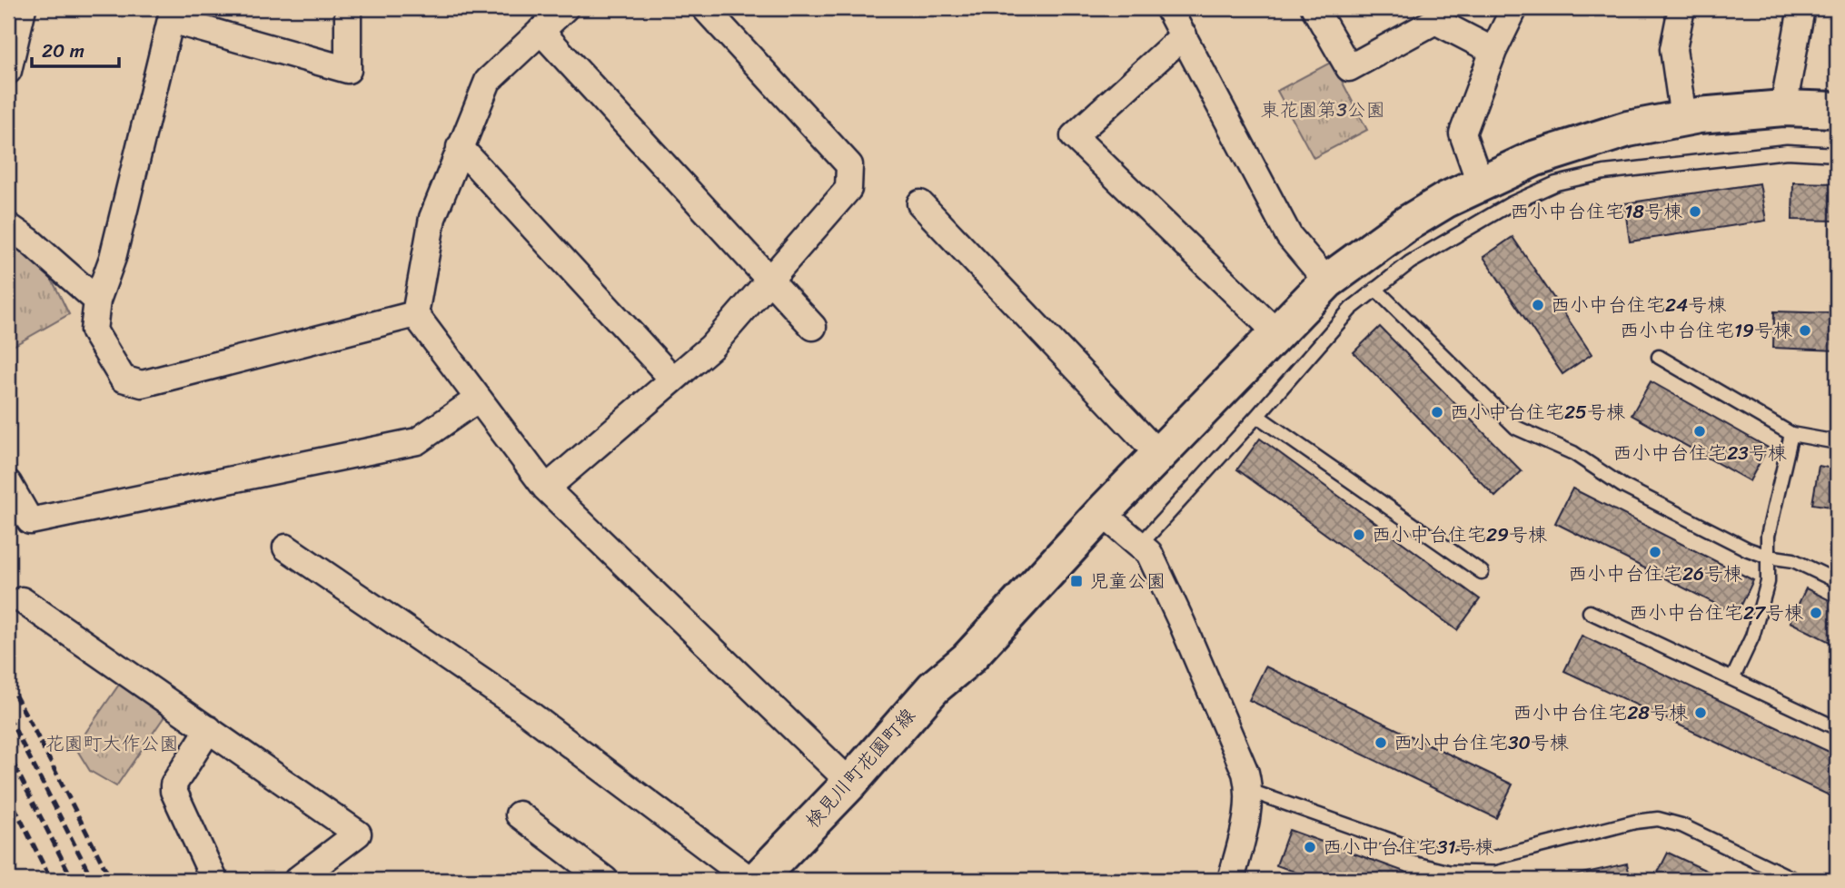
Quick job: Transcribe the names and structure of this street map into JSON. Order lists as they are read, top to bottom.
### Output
{
  "streets": {
    "street": ["検見川町花園町線"]
  },
  "parks": ["東花園第3公園", "花園町大作公園"],
  "places": {
    "other": [
      "西小中台住宅18号棟",
      "西小中台住宅24号棟",
      "西小中台住宅19号棟",
      "西小中台住宅25号棟",
      "西小中台住宅23号棟",
      "西小中台住宅29号棟",
      "西小中台住宅26号棟",
      "西小中台住宅27号棟",
      "西小中台住宅28号棟",
      "西小中台住宅30号棟",
      "西小中台住宅31号棟"
    ],
    "transit": ["児童公園"]
  },
  "scale_bar": "20 m"
}
